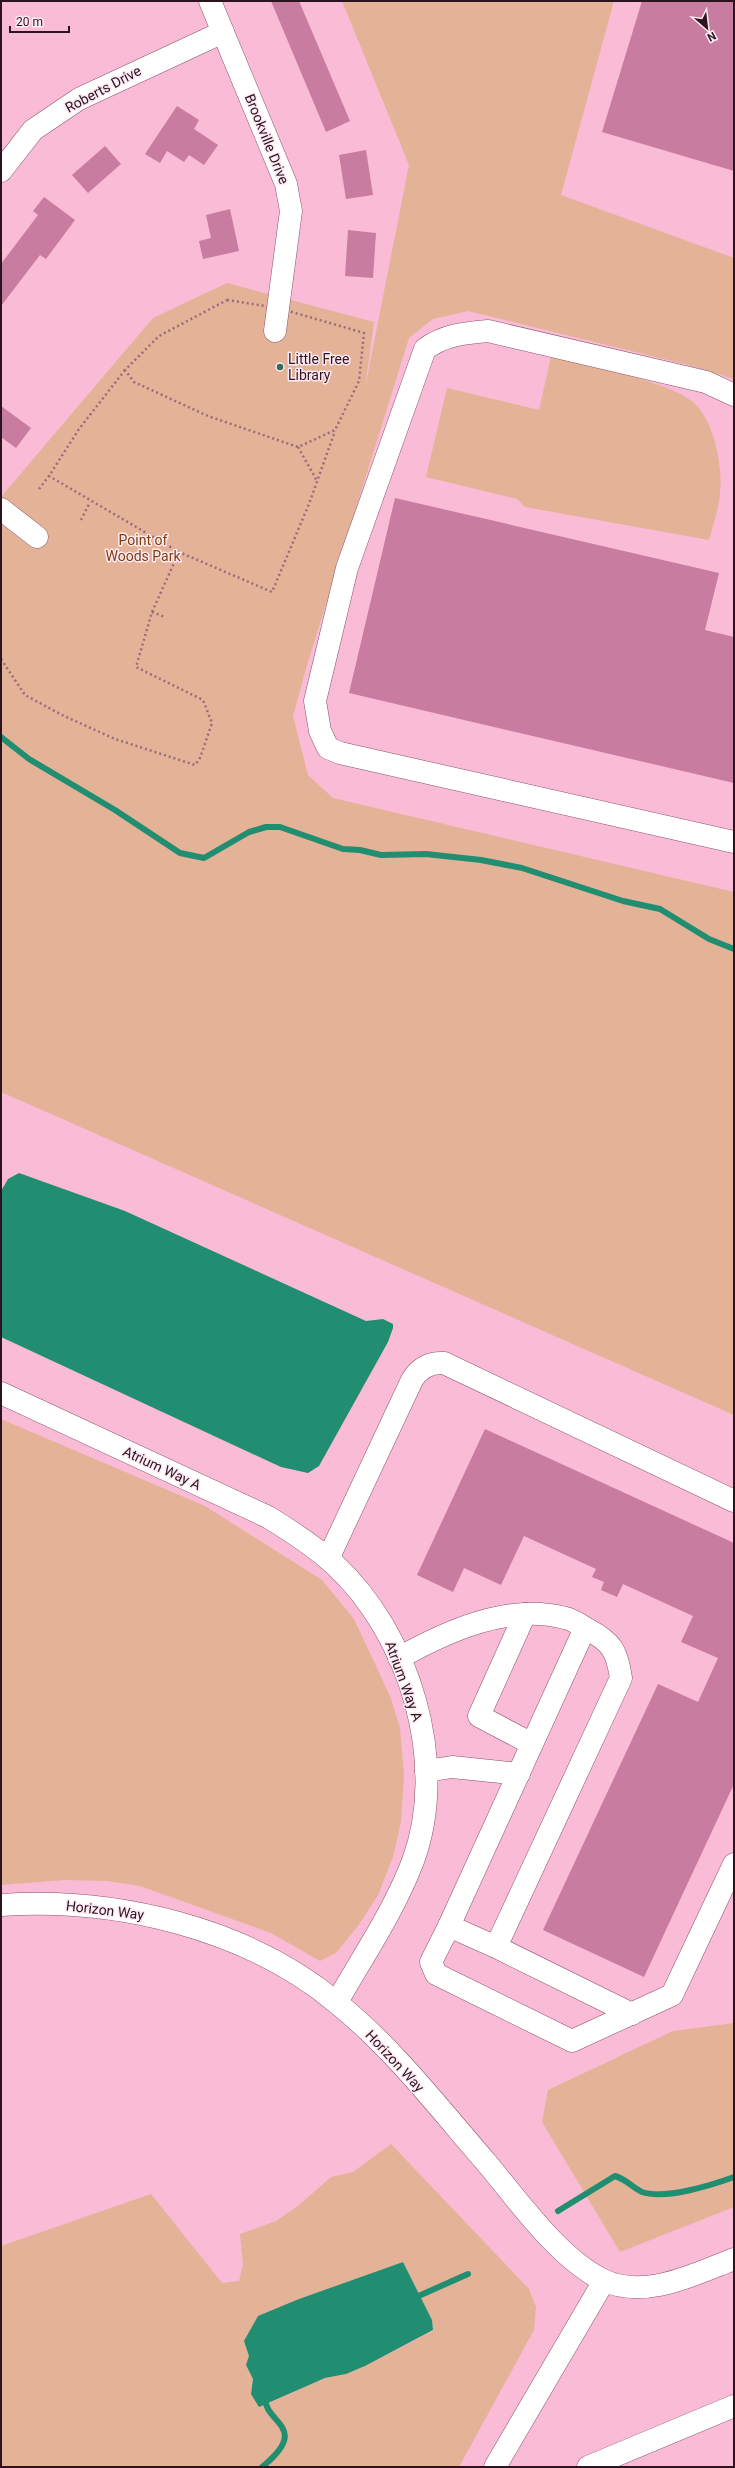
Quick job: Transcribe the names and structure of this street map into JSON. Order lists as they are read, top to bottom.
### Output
{
  "streets": {
    "street": [
      "Roberts Drive",
      "Brookville Drive",
      "Atrium Way A",
      "Horizon Way"
    ]
  },
  "crossings": [
    ["Roberts Drive", "Brookville Drive"],
    ["Atrium Way A", "Horizon Way"]
  ],
  "parks": ["Point of Woods Park"],
  "places": ["Little Free Library"],
  "scale_bar": "20 m",
  "north": "bottom right"
}
